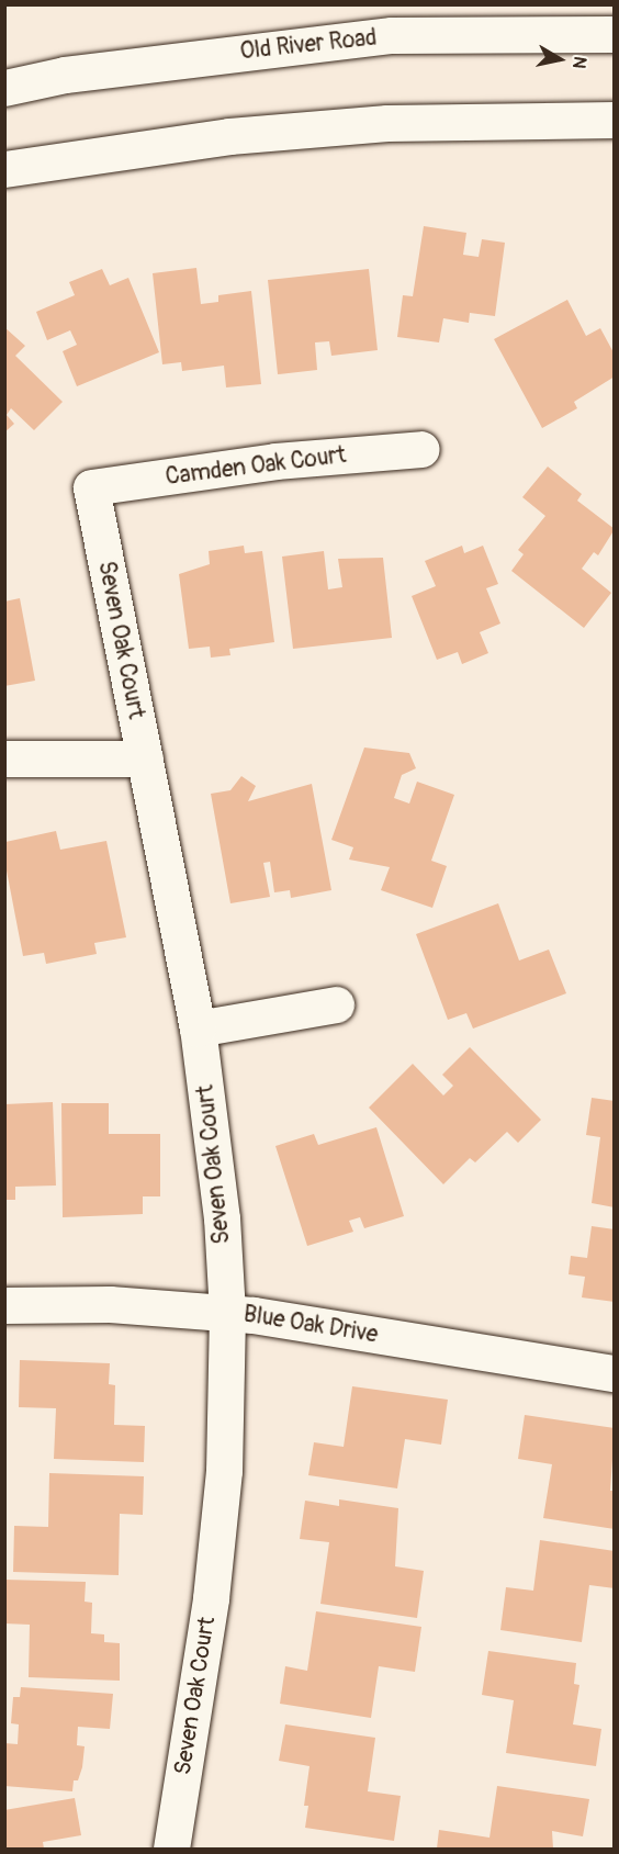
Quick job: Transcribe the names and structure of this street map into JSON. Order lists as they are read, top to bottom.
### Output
{
  "streets": {
    "street": [
      "Old River Road",
      "Camden Oak Court",
      "Seven Oak Court",
      "Blue Oak Drive"
    ]
  },
  "crossings": [
    ["Camden Oak Court", "Seven Oak Court"],
    ["Seven Oak Court", "Blue Oak Drive"]
  ],
  "north": "right"
}
